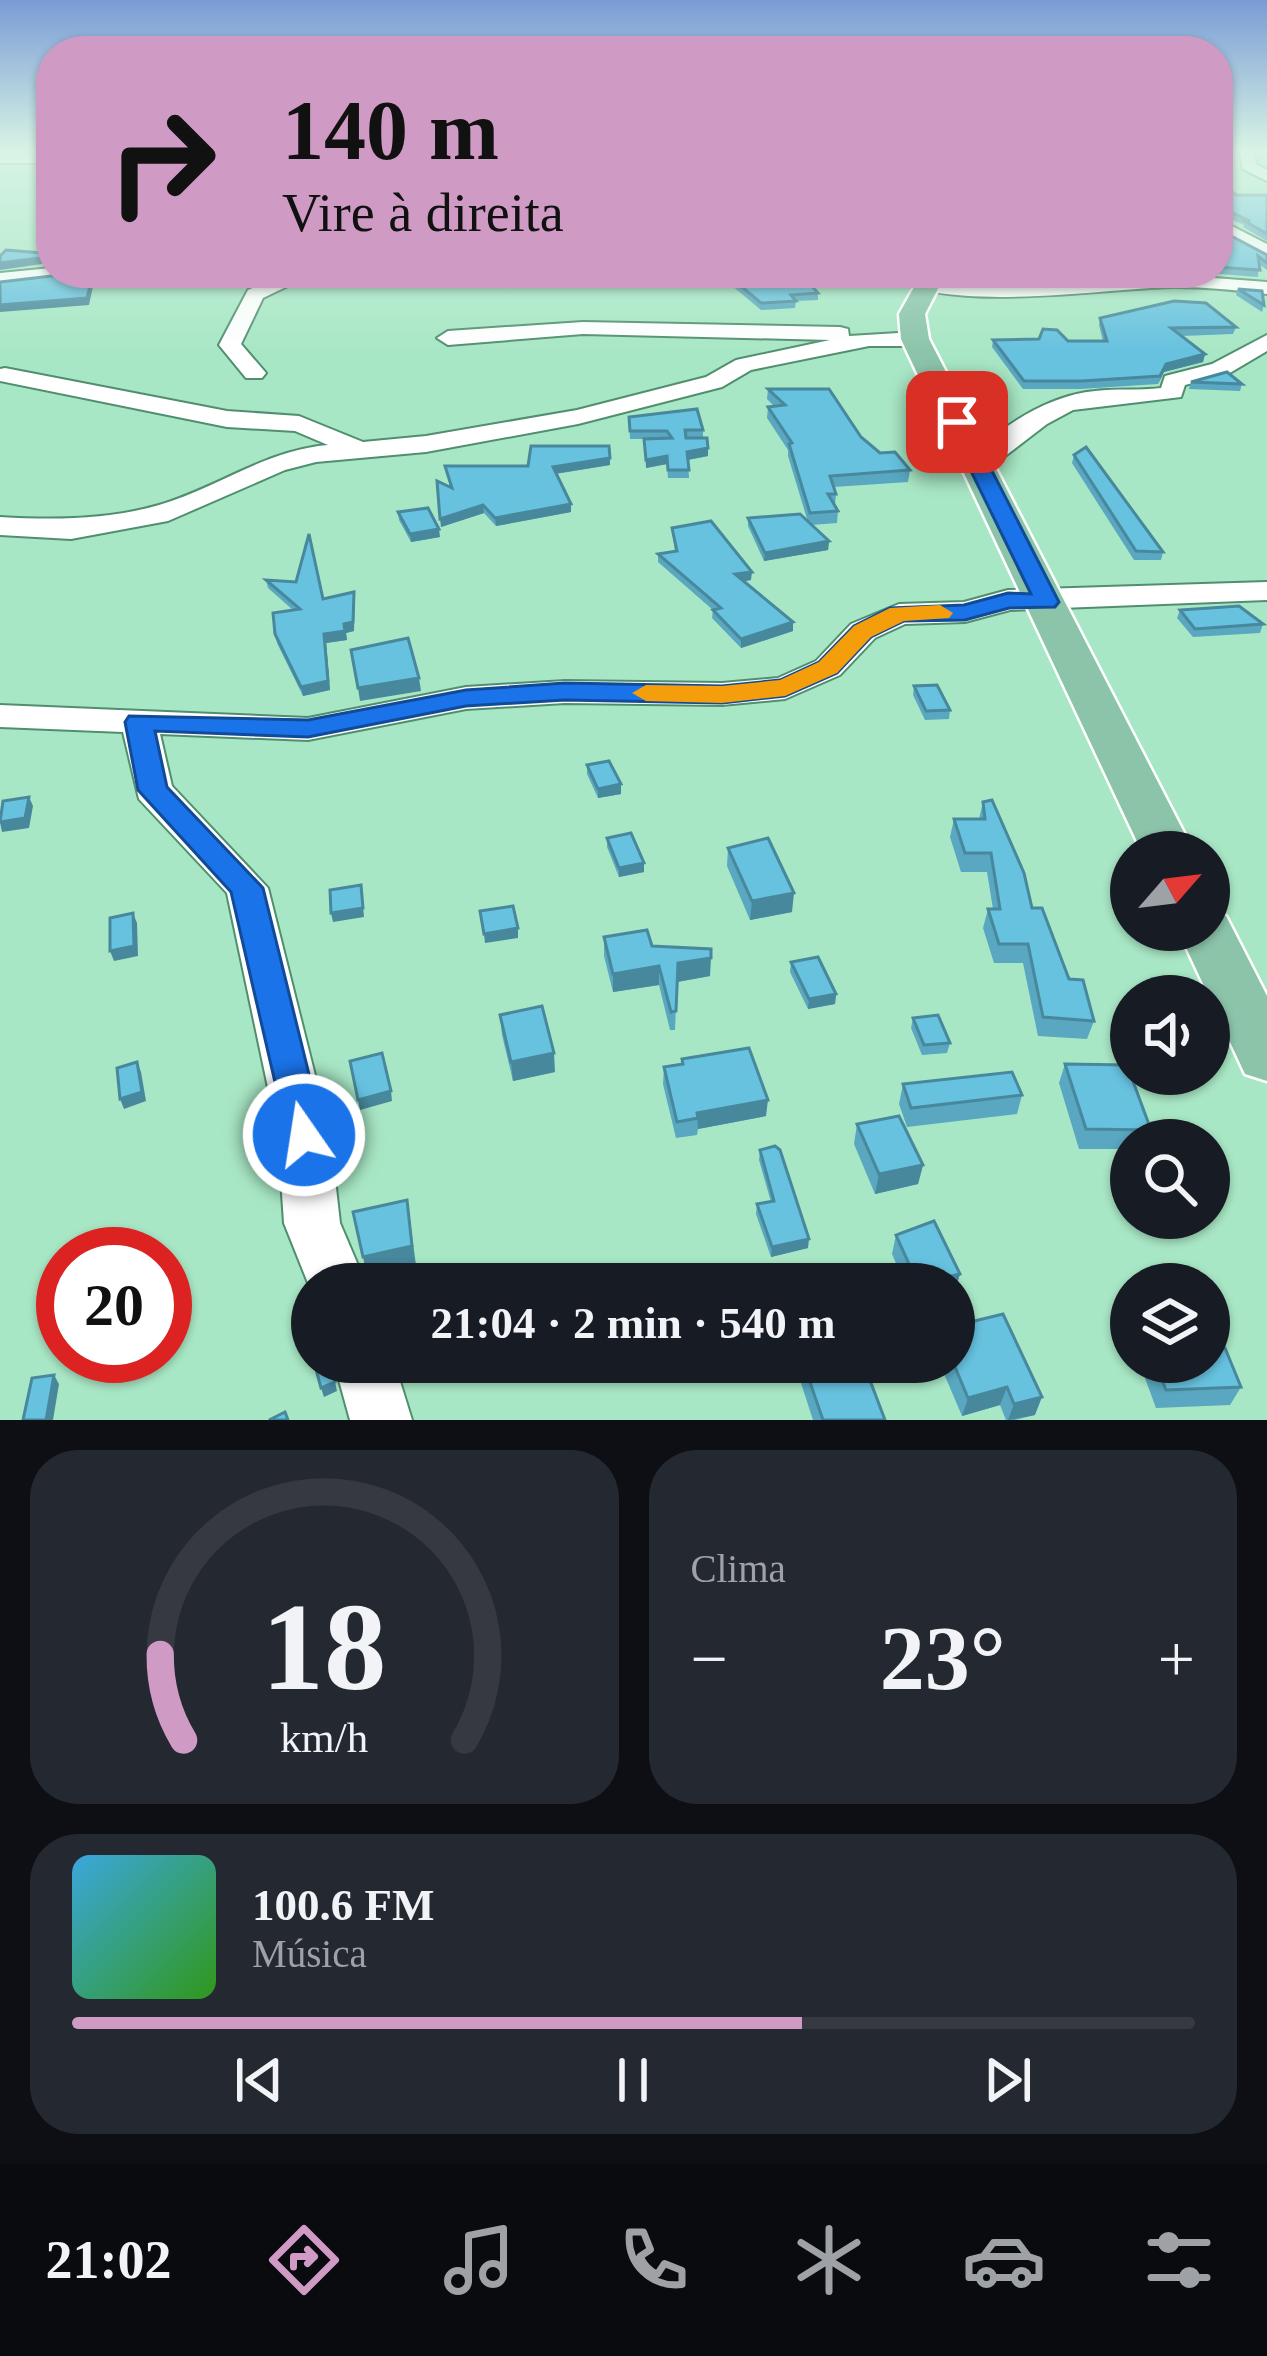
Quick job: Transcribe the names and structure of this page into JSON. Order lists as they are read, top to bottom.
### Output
{
  "north": "top right",
  "page": {
    "turn": ["140 m", "Vire à direita"],
    "limit": "20",
    "trip": "21:04 · 2 min · 540 m",
    "tile": "Clima",
    "heat": ["−", "23°", "+"],
    "song": ["100.6 FM", "Música"],
    "tabs": "21:02",
    "gauge": ["18", "km/h"]
  }
}
